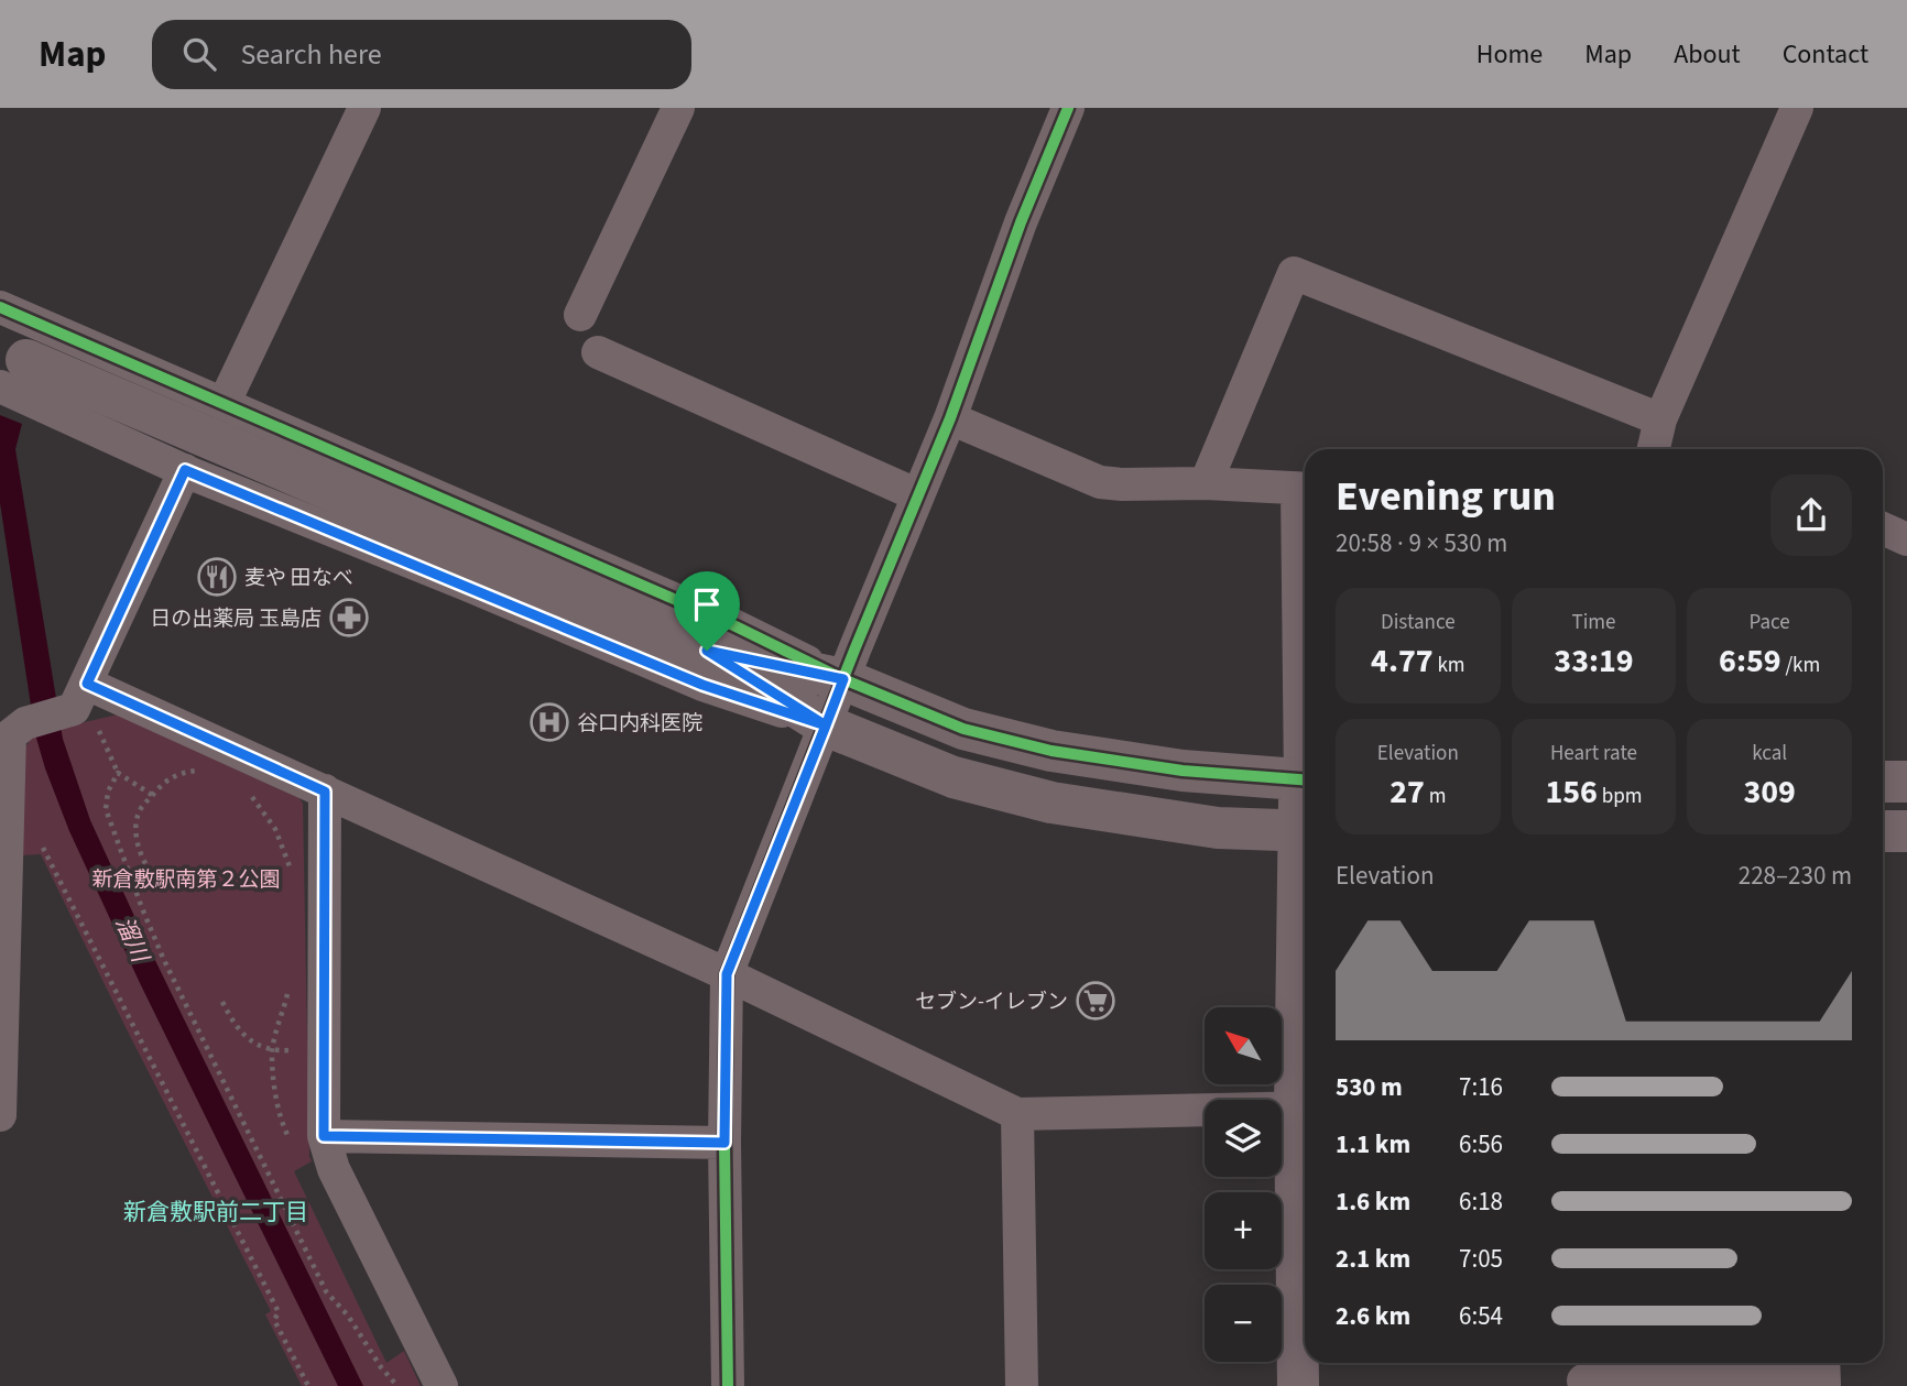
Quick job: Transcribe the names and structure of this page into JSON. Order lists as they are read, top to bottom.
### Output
{
  "districts": ["新倉敷駅前二丁目"],
  "water": ["溜川"],
  "parks": ["新倉敷駅南第２公園"],
  "places": {
    "restaurant": ["麦や 田なべ"],
    "pharmacy": ["日の出薬局 玉島店"],
    "hospital": ["谷口内科医院"],
    "supermarket": ["セブン-イレブン"]
  },
  "north": "top left",
  "page": {
    "header": "Map",
    "search": "Search here",
    "nav": [
      "Home",
      "Map",
      "About",
      "Contact"
    ],
    "heading": ["Evening run", "20:58 · 9 × 530 m"],
    "stats": [
      ["Distance", "4.77 km"],
      ["Time", "33:19"],
      ["Pace", "6:59 /km"],
      ["Elevation", "27 m"],
      ["Heart rate", "156 bpm"],
      ["kcal", "309"]
    ],
    "chart": ["Elevation", "228–230 m"],
    "map_buttons": ["+", "−"],
    "list": [
      {
        "name": "530 m",
        "note": "7:16"
      },
      {
        "name": "1.1 km",
        "note": "6:56"
      },
      {
        "name": "1.6 km",
        "note": "6:18"
      },
      {
        "name": "2.1 km",
        "note": "7:05"
      },
      {
        "name": "2.6 km",
        "note": "6:54"
      }
    ]
  }
}
